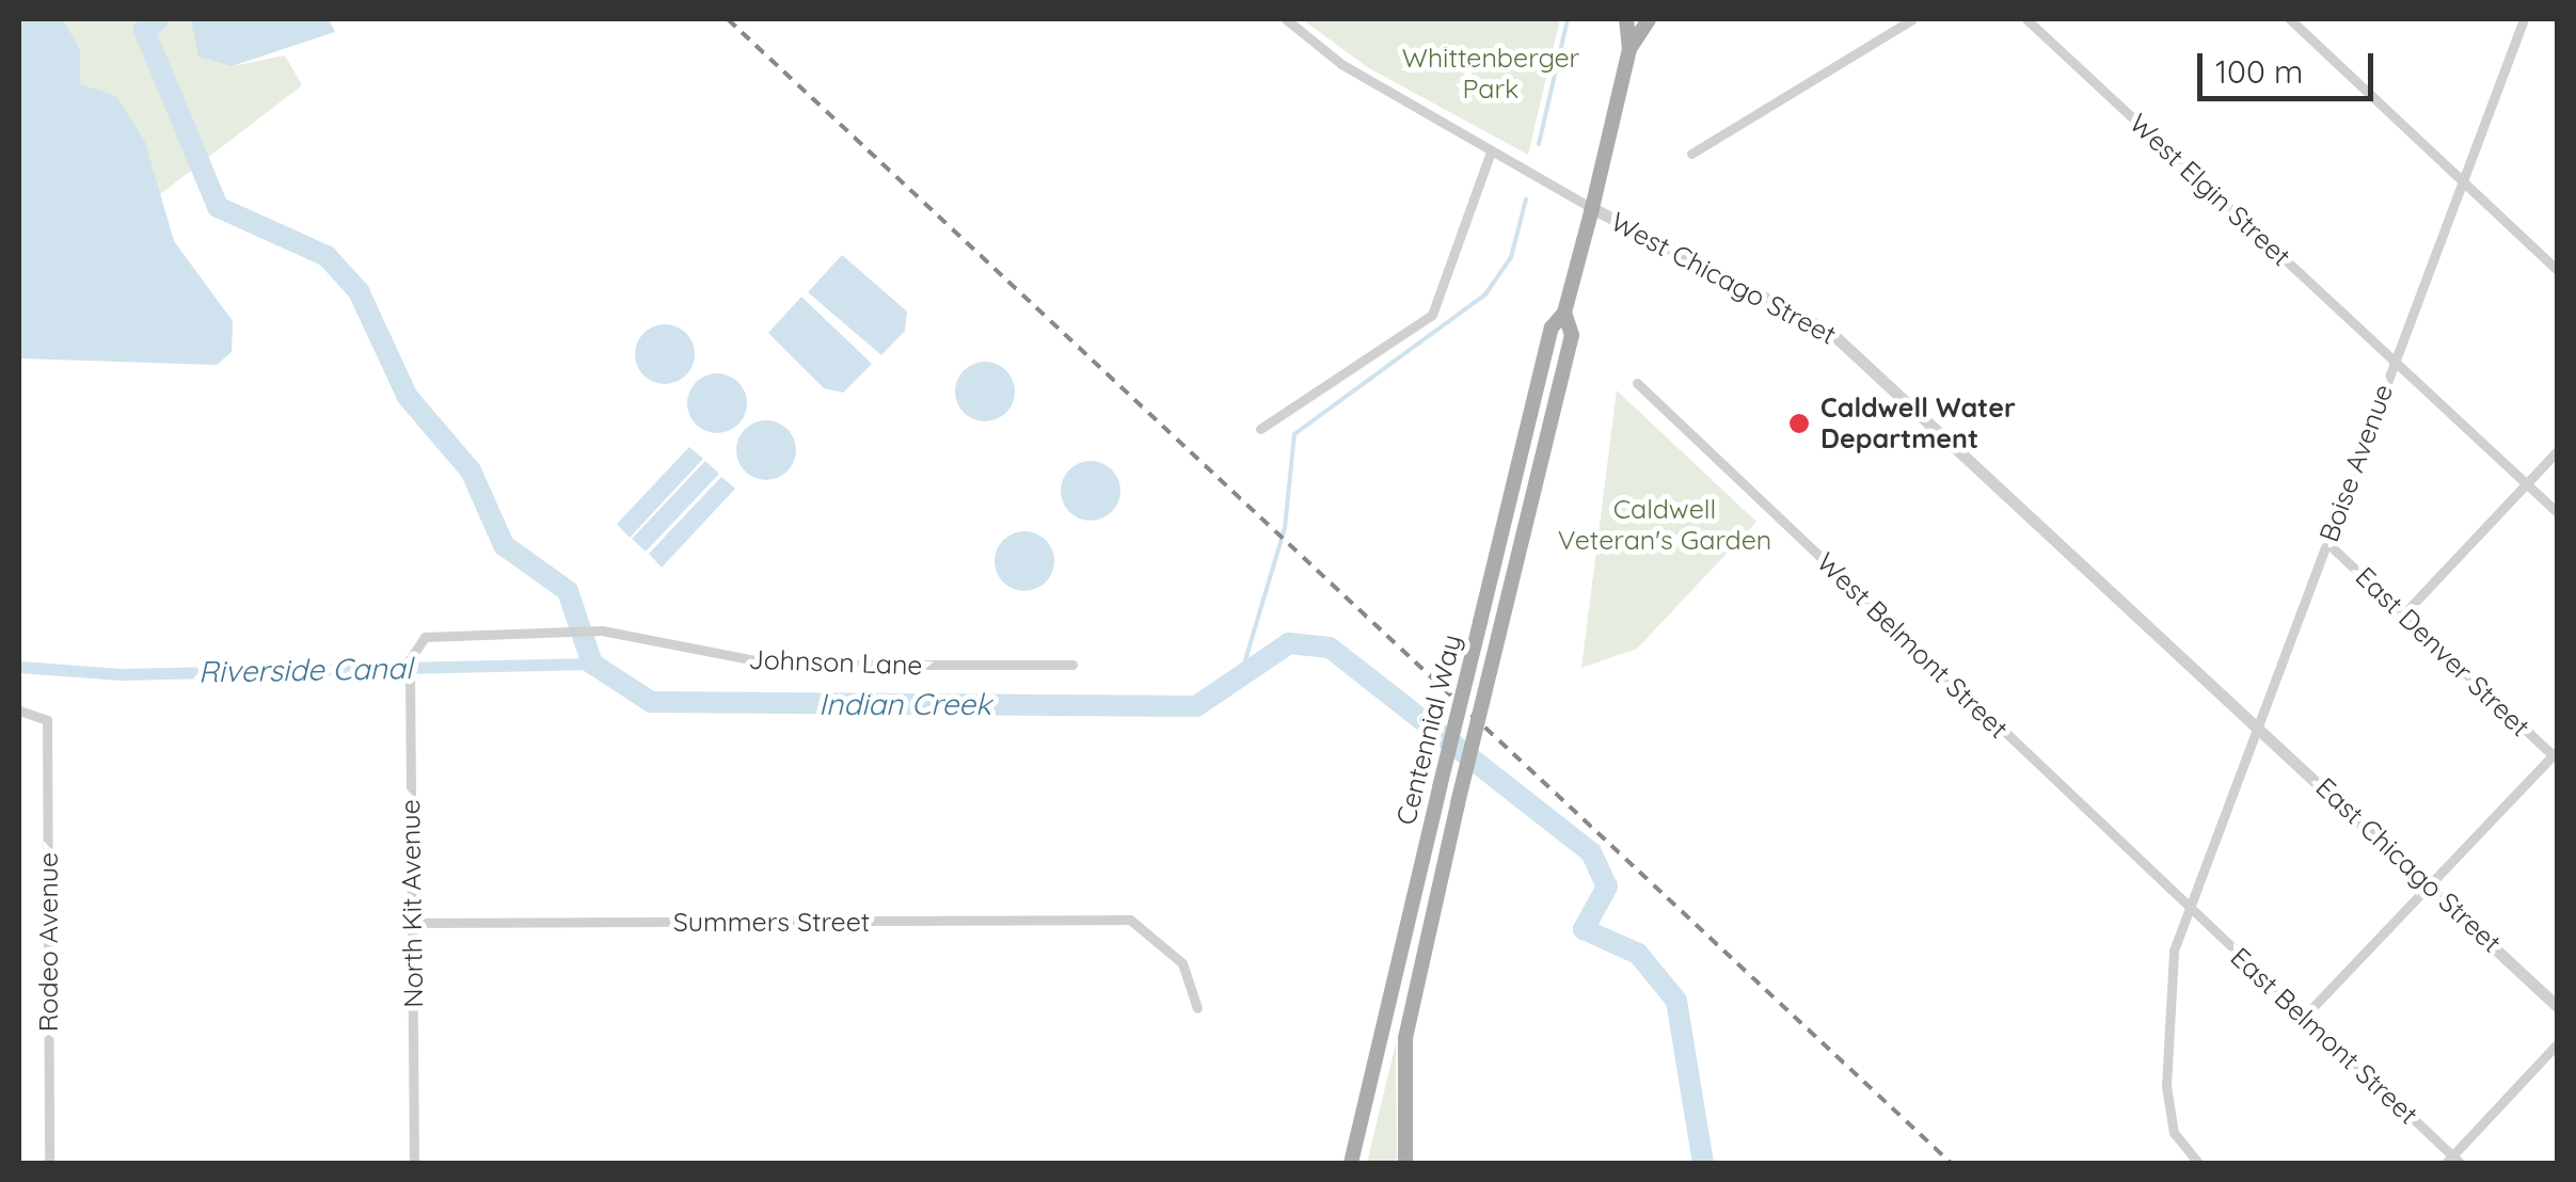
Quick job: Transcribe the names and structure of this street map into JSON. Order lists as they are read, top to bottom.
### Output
{
  "streets": {
    "main road": ["Centennial Way"],
    "street": [
      "West Elgin Street",
      "West Chicago Street",
      "Boise Avenue",
      "West Belmont Street",
      "East Denver Street",
      "Johnson Lane",
      "East Chicago Street",
      "North Kit Avenue",
      "Summers Street",
      "Rodeo Avenue",
      "East Belmont Street"
    ]
  },
  "crossings": [
    ["West Elgin Street", "Boise Avenue"],
    ["West Chicago Street", "Boise Avenue"],
    ["West Chicago Street", "Centennial Way"],
    ["West Chicago Street", "East Chicago Street"],
    ["Boise Avenue", "West Belmont Street"],
    ["Boise Avenue", "East Denver Street"],
    ["Boise Avenue", "East Chicago Street"],
    ["Boise Avenue", "East Belmont Street"],
    ["West Belmont Street", "East Belmont Street"],
    ["Johnson Lane", "North Kit Avenue"],
    ["North Kit Avenue", "Summers Street"]
  ],
  "water": ["Riverside Canal", "Indian Creek"],
  "parks": ["Whittenberger Park", "Caldwell Veteran's Garden"],
  "places": ["Caldwell Water Department"],
  "scale_bar": "100 m"
}
